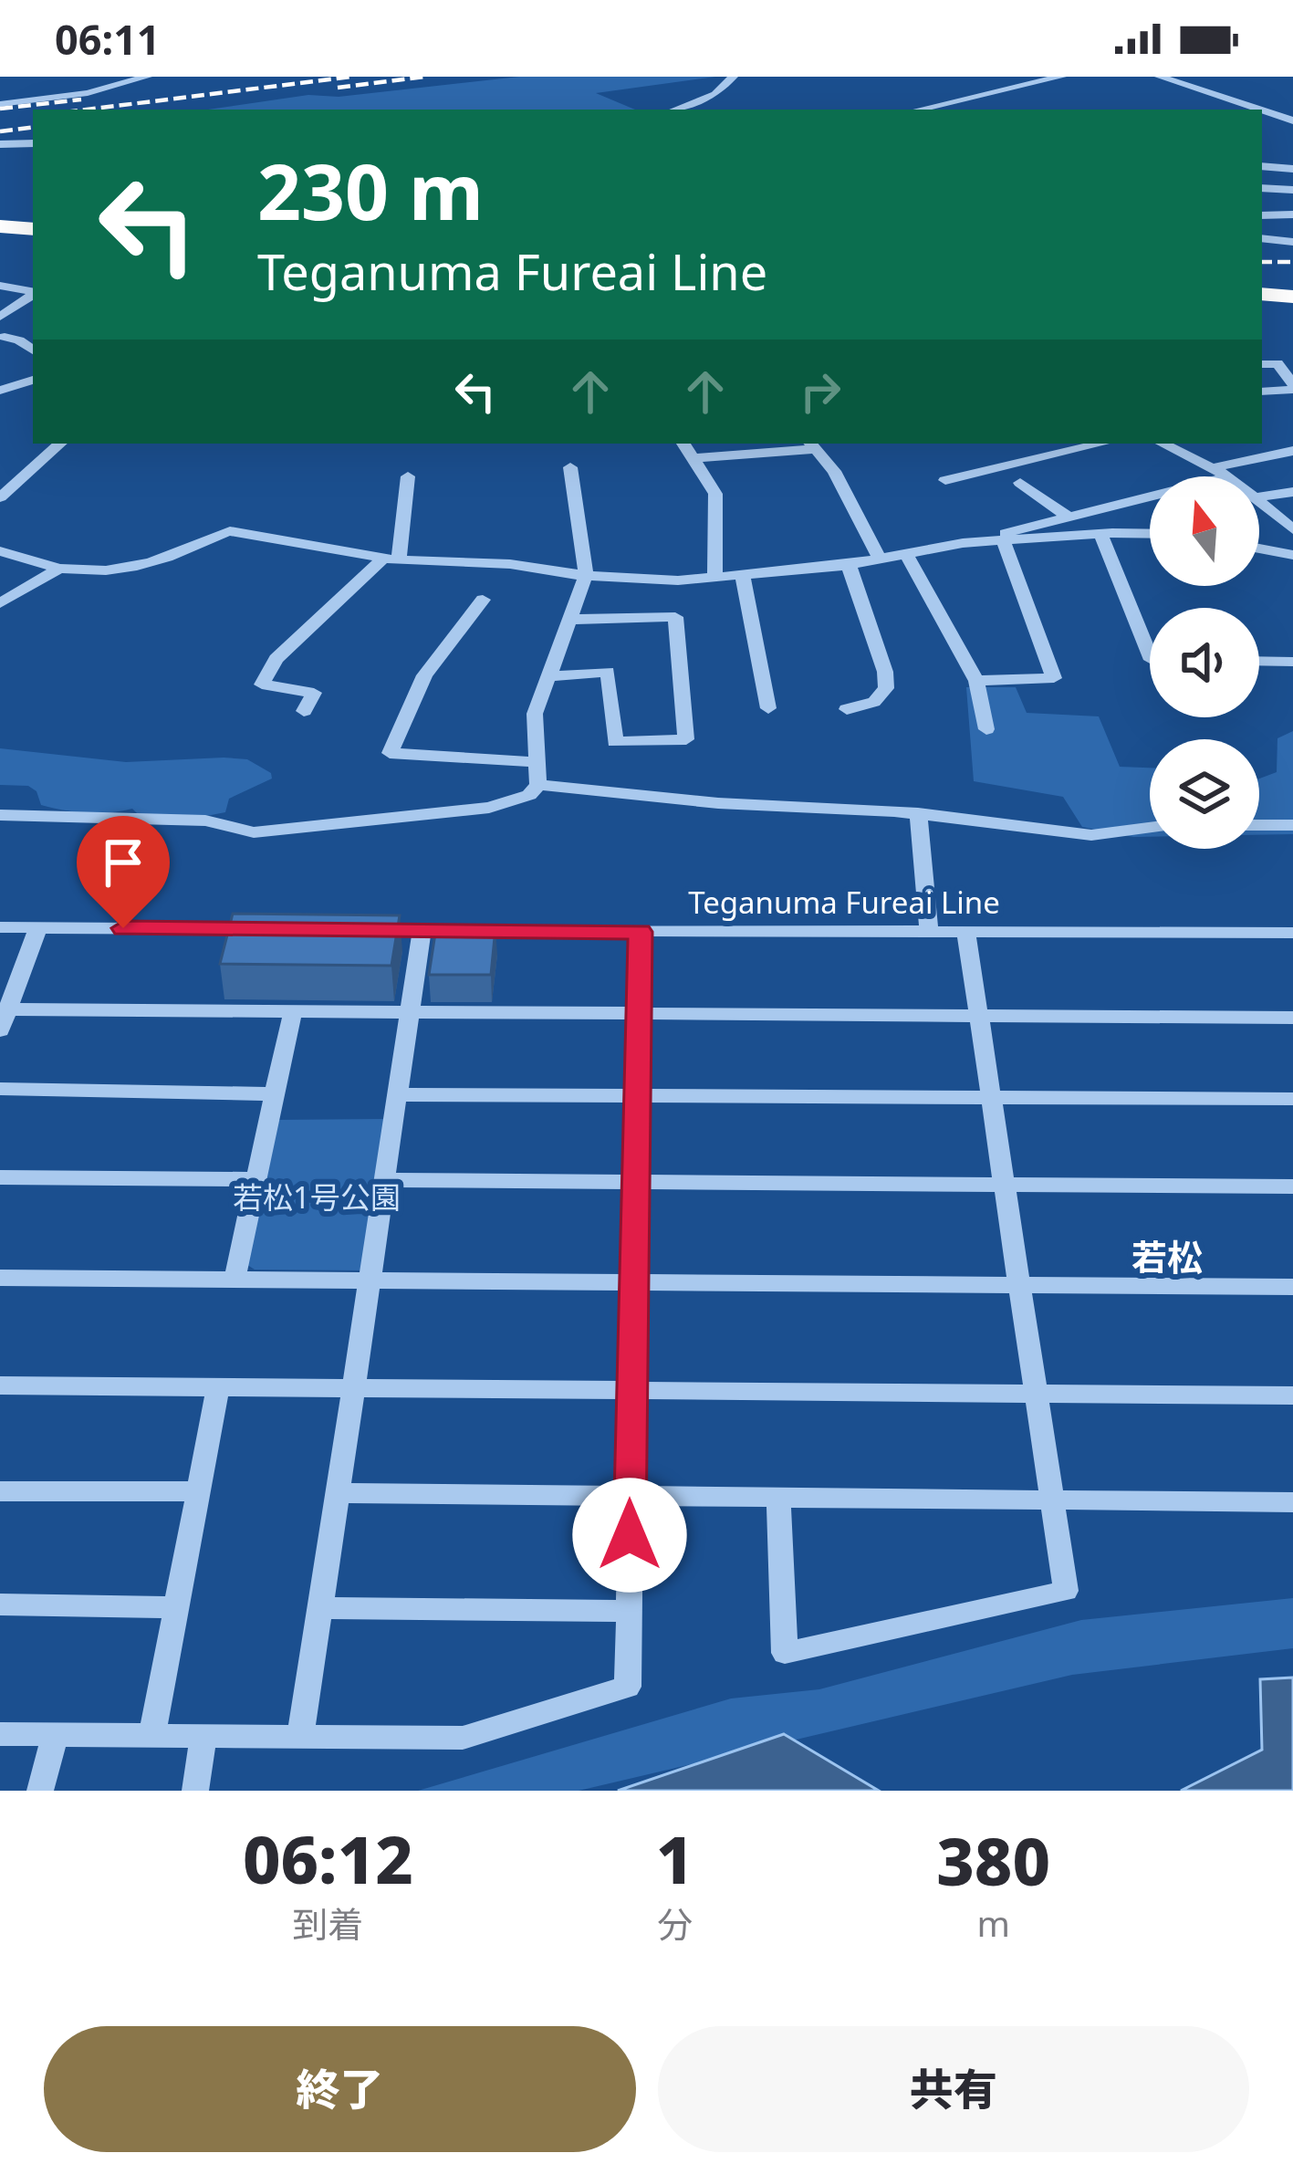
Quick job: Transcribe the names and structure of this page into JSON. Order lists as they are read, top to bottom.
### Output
{
  "streets": {
    "street": ["Teganuma Fureai Line"]
  },
  "districts": ["若松"],
  "parks": ["若松1号公園"],
  "north": "top",
  "page": {
    "status": "06:11",
    "turn": ["230 m", "Teganuma Fureai Line"],
    "eta": [
      "06:12",
      "到着",
      "1",
      "分",
      "380",
      "m"
    ],
    "buttons": ["終了", "共有"]
  }
}
